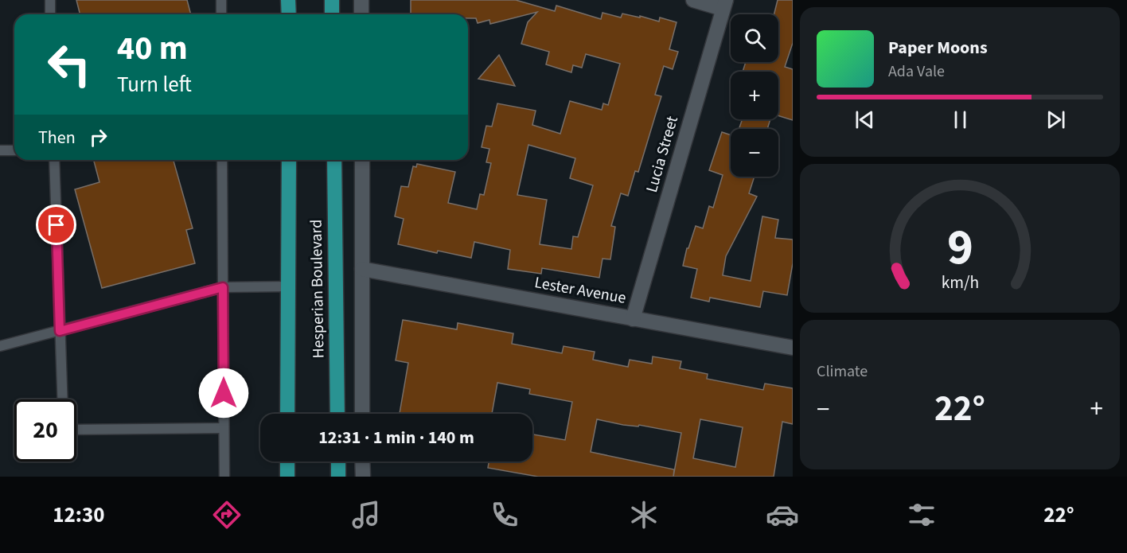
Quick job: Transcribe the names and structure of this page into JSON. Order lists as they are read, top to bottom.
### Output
{
  "streets": {
    "main road": ["Hesperian Boulevard"],
    "street": ["Lucia Street", "Lester Avenue"]
  },
  "crossings": [
    ["Lucia Street", "Lester Avenue"]
  ],
  "page": {
    "map_buttons": ["+", "−"],
    "turn": ["40 m", "Turn left"],
    "song": ["Paper Moons", "Ada Vale"],
    "then": "Then",
    "tile": "Climate",
    "heat": ["−", "22°", "+"],
    "limit": "20",
    "trip": "12:31 · 1 min · 140 m",
    "tabs": ["12:30", "22°"],
    "gauge": ["9", "km/h"]
  }
}
